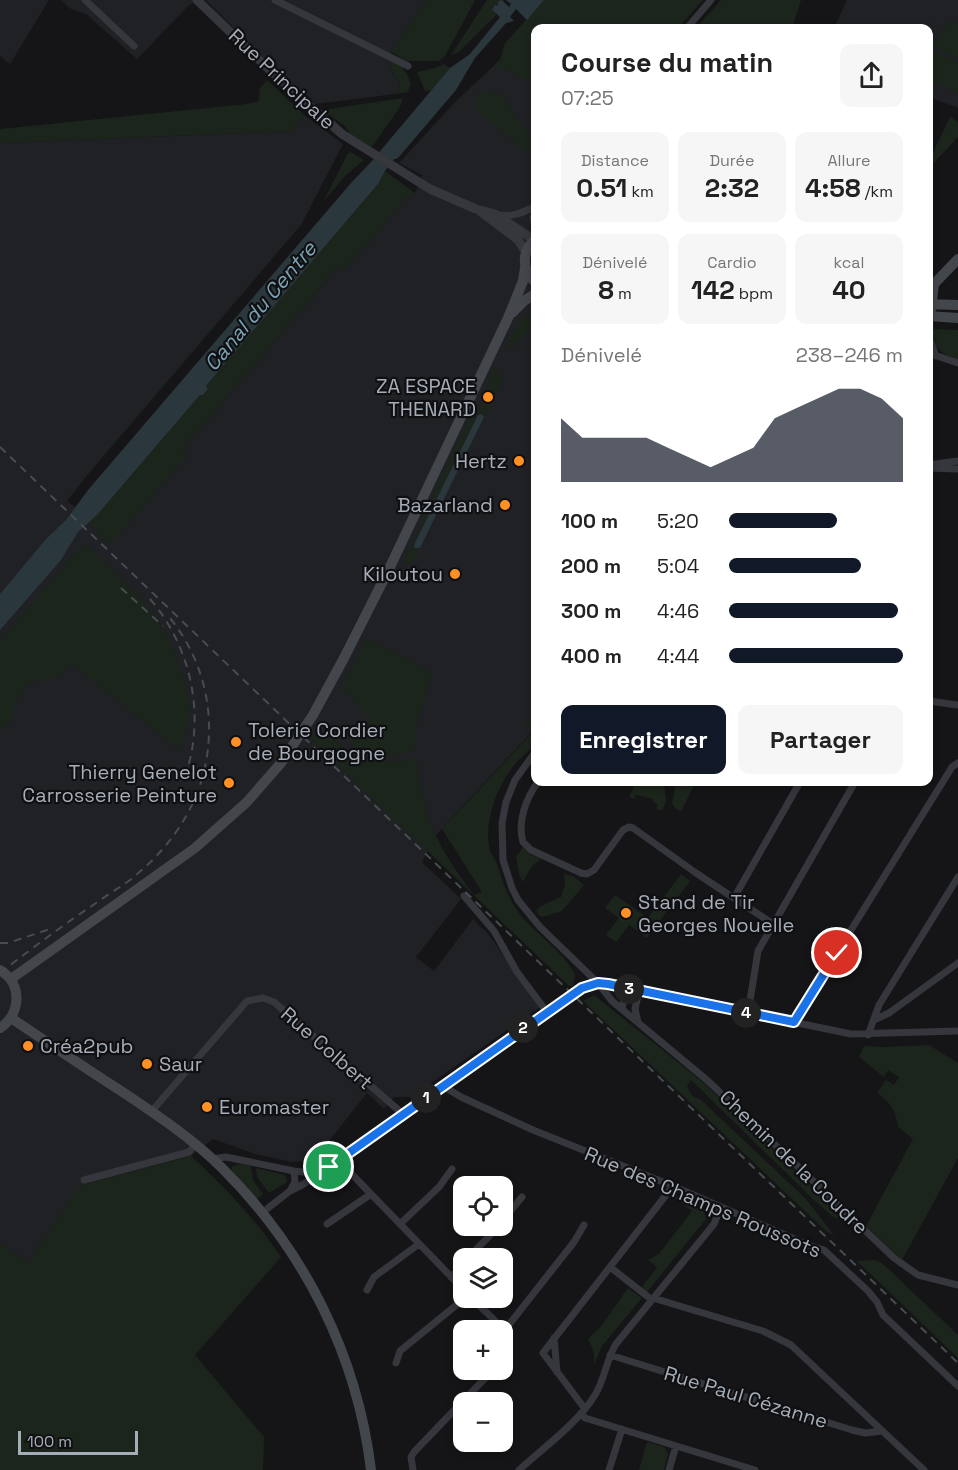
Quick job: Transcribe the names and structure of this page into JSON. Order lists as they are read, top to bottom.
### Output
{
  "streets": {
    "street": [
      "Rue Principale",
      "Rue Colbert",
      "Chemin de la Coudre",
      "Rue des Champs Roussots",
      "Rue Paul Cézanne"
    ]
  },
  "water": ["Canal du Centre"],
  "places": [
    "ZA ESPACE THENARD",
    "Hertz",
    "Bazarland",
    "Kiloutou",
    "Tolerie Cordier de Bourgogne",
    "Thierry Genelot Carrosserie Peinture",
    "Stand de Tir Georges Nouelle",
    "Créa2pub",
    "Saur",
    "Euromaster"
  ],
  "scale_bar": "100 m",
  "page": {
    "heading": ["Course du matin", "07:25"],
    "stats": [
      ["Distance", "0.51 km"],
      ["Durée", "2:32"],
      ["Allure", "4:58 /km"],
      ["Dénivelé", "8 m"],
      ["Cardio", "142 bpm"],
      ["kcal", "40"]
    ],
    "chart": ["Dénivelé", "238–246 m"],
    "list": [
      {
        "name": "100 m",
        "note": "5:20"
      },
      {
        "name": "200 m",
        "note": "5:04"
      },
      {
        "name": "300 m",
        "note": "4:46"
      },
      {
        "name": "400 m",
        "note": "4:44"
      }
    ],
    "buttons": ["Enregistrer", "Partager"],
    "pins": [
      "3",
      "4",
      "2",
      "1"
    ],
    "map_buttons": ["+", "−"],
    "scale": "100 m"
  }
}
